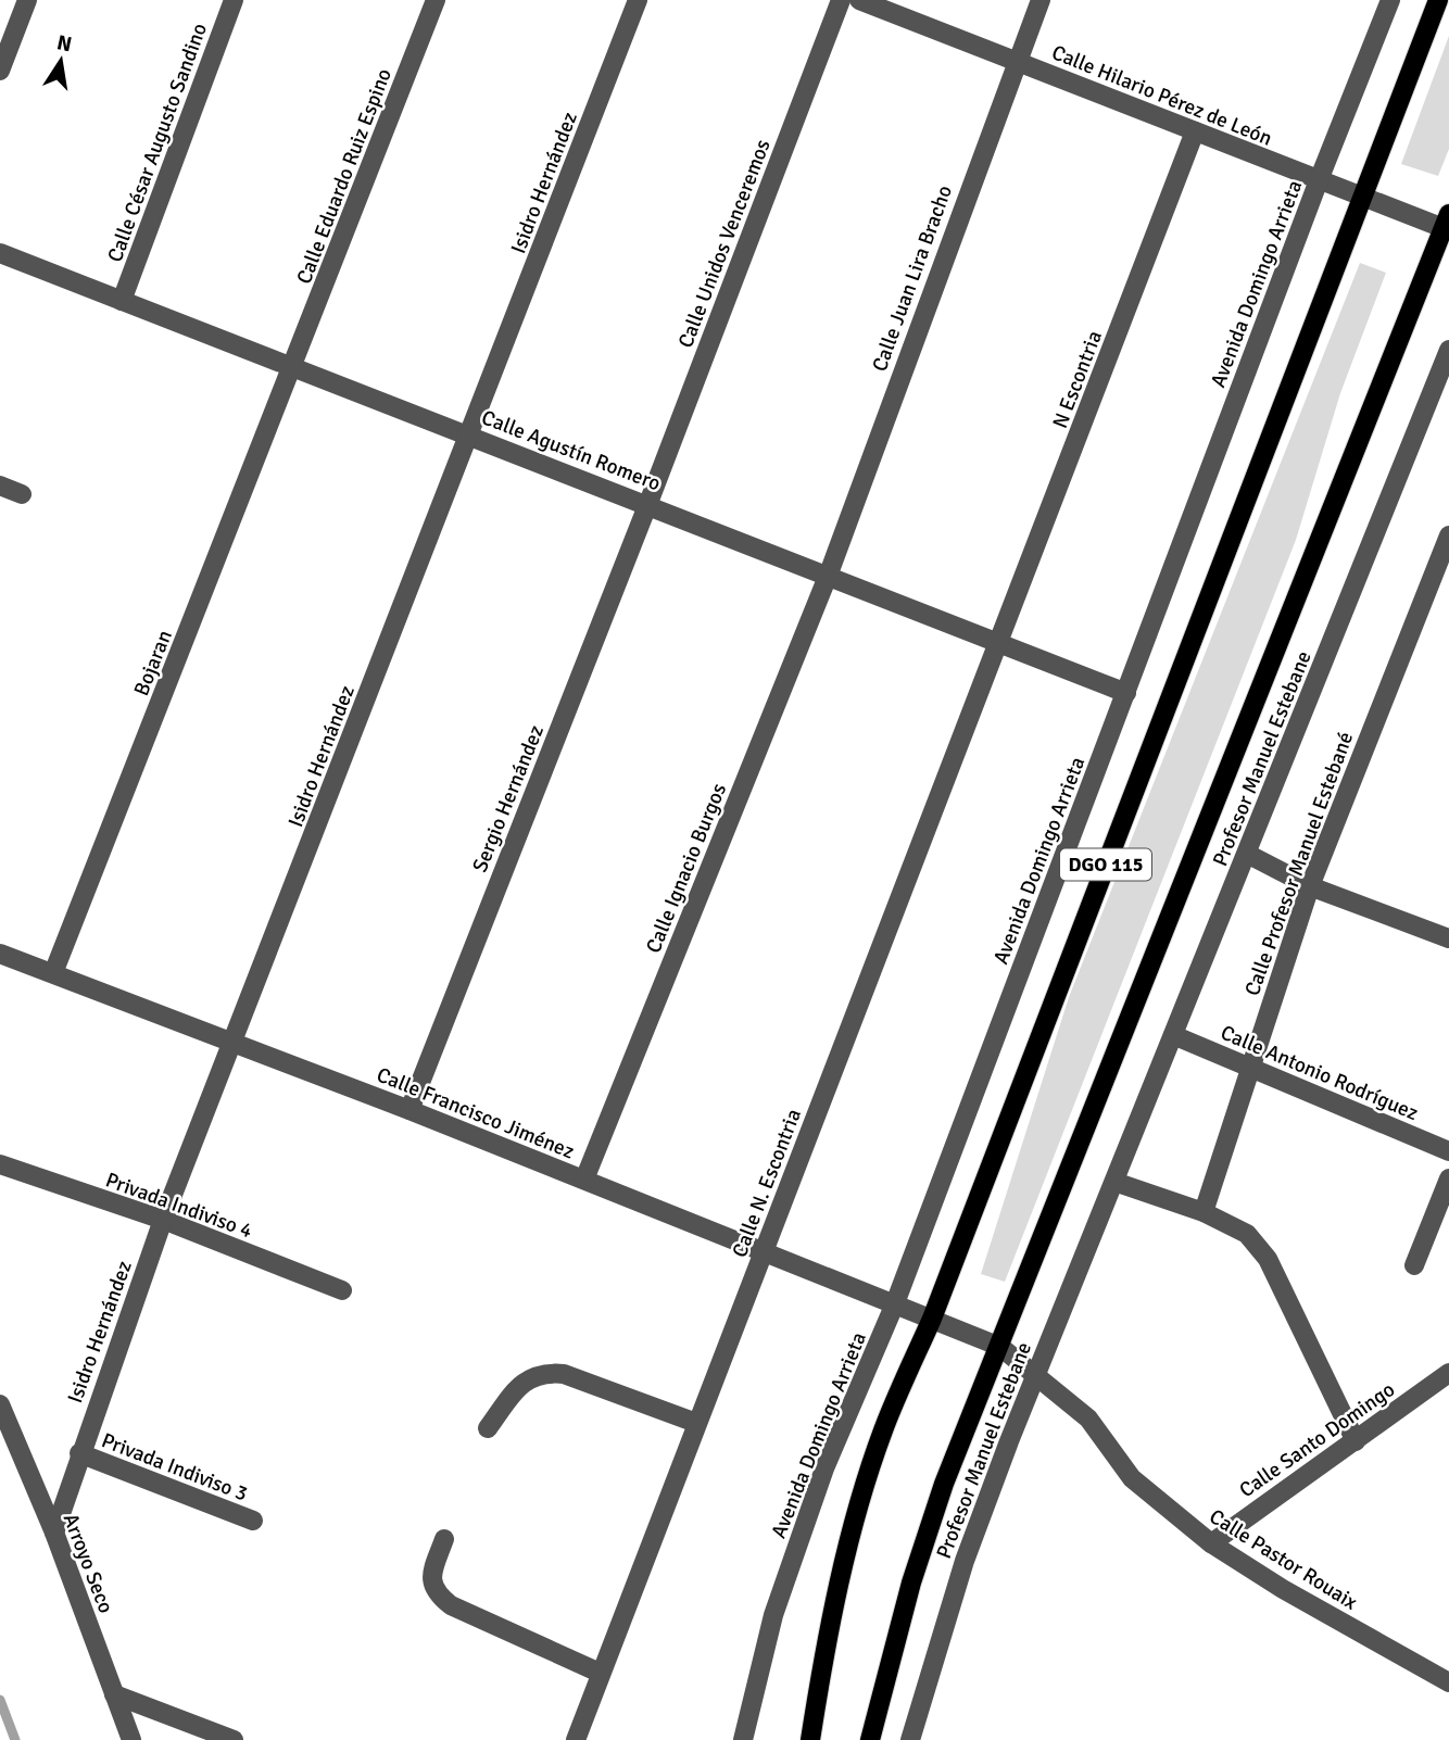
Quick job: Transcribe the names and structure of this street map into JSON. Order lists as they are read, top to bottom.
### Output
{
  "streets": {
    "main road": ["DGO 115"],
    "street": [
      "Calle Hilario Pérez de León",
      "Calle César Augusto Sandino",
      "Calle Eduardo Ruiz Espino",
      "Isidro Hernández",
      "Calle Unidos Venceremos",
      "Calle Juan Lira Bracho",
      "Avenida Domingo Arrieta",
      "N Escontria",
      "Calle Agustín Romero",
      "Bojaran",
      "Profesor Manuel Estebane",
      "Sergio Hernández",
      "Calle Profesor Manuel Estebané",
      "Calle Ignacio Burgos",
      "Calle Antonio Rodríguez",
      "Calle Francisco Jiménez",
      "Calle N. Escontria",
      "Privada Indiviso 4",
      "Calle Santo Domingo",
      "Privada Indiviso 3",
      "Calle Pastor Rouaix",
      "Arroyo Seco"
    ]
  },
  "crossings": [
    ["Calle Hilario Pérez de León", "Calle Juan Lira Bracho"],
    ["Calle Hilario Pérez de León", "Avenida Domingo Arrieta"],
    ["Calle Hilario Pérez de León", "N Escontria"],
    ["Calle Hilario Pérez de León", "DGO 115"],
    ["Calle César Augusto Sandino", "Calle Agustín Romero"],
    ["Calle Eduardo Ruiz Espino", "Calle Agustín Romero"],
    ["Calle Eduardo Ruiz Espino", "Bojaran"],
    ["Isidro Hernández", "Calle Agustín Romero"],
    ["Isidro Hernández", "Calle Francisco Jiménez"],
    ["Isidro Hernández", "Privada Indiviso 4"],
    ["Isidro Hernández", "Privada Indiviso 3"],
    ["Isidro Hernández", "Arroyo Seco"],
    ["Calle Unidos Venceremos", "Calle Agustín Romero"],
    ["Calle Unidos Venceremos", "Sergio Hernández"],
    ["Calle Juan Lira Bracho", "Calle Agustín Romero"],
    ["Calle Juan Lira Bracho", "Calle Ignacio Burgos"],
    ["Avenida Domingo Arrieta", "Calle Agustín Romero"],
    ["Avenida Domingo Arrieta", "Calle Francisco Jiménez"],
    ["N Escontria", "Calle Agustín Romero"],
    ["N Escontria", "Calle N. Escontria"],
    ["Calle Agustín Romero", "Bojaran"],
    ["Calle Agustín Romero", "Sergio Hernández"],
    ["Calle Agustín Romero", "Calle Ignacio Burgos"],
    ["Calle Agustín Romero", "Calle N. Escontria"],
    ["Bojaran", "Calle Francisco Jiménez"],
    ["Profesor Manuel Estebane", "Calle Antonio Rodríguez"],
    ["Profesor Manuel Estebane", "Calle Pastor Rouaix"],
    ["Sergio Hernández", "Calle Francisco Jiménez"],
    ["Calle Profesor Manuel Estebané", "Calle Antonio Rodríguez"],
    ["DGO 115", "Calle Francisco Jiménez"],
    ["DGO 115", "Calle Pastor Rouaix"],
    ["Calle Ignacio Burgos", "Calle Francisco Jiménez"],
    ["Calle Francisco Jiménez", "Calle N. Escontria"],
    ["Calle Francisco Jiménez", "Calle Pastor Rouaix"],
    ["Calle Santo Domingo", "Calle Pastor Rouaix"]
  ],
  "north": "top"
}
